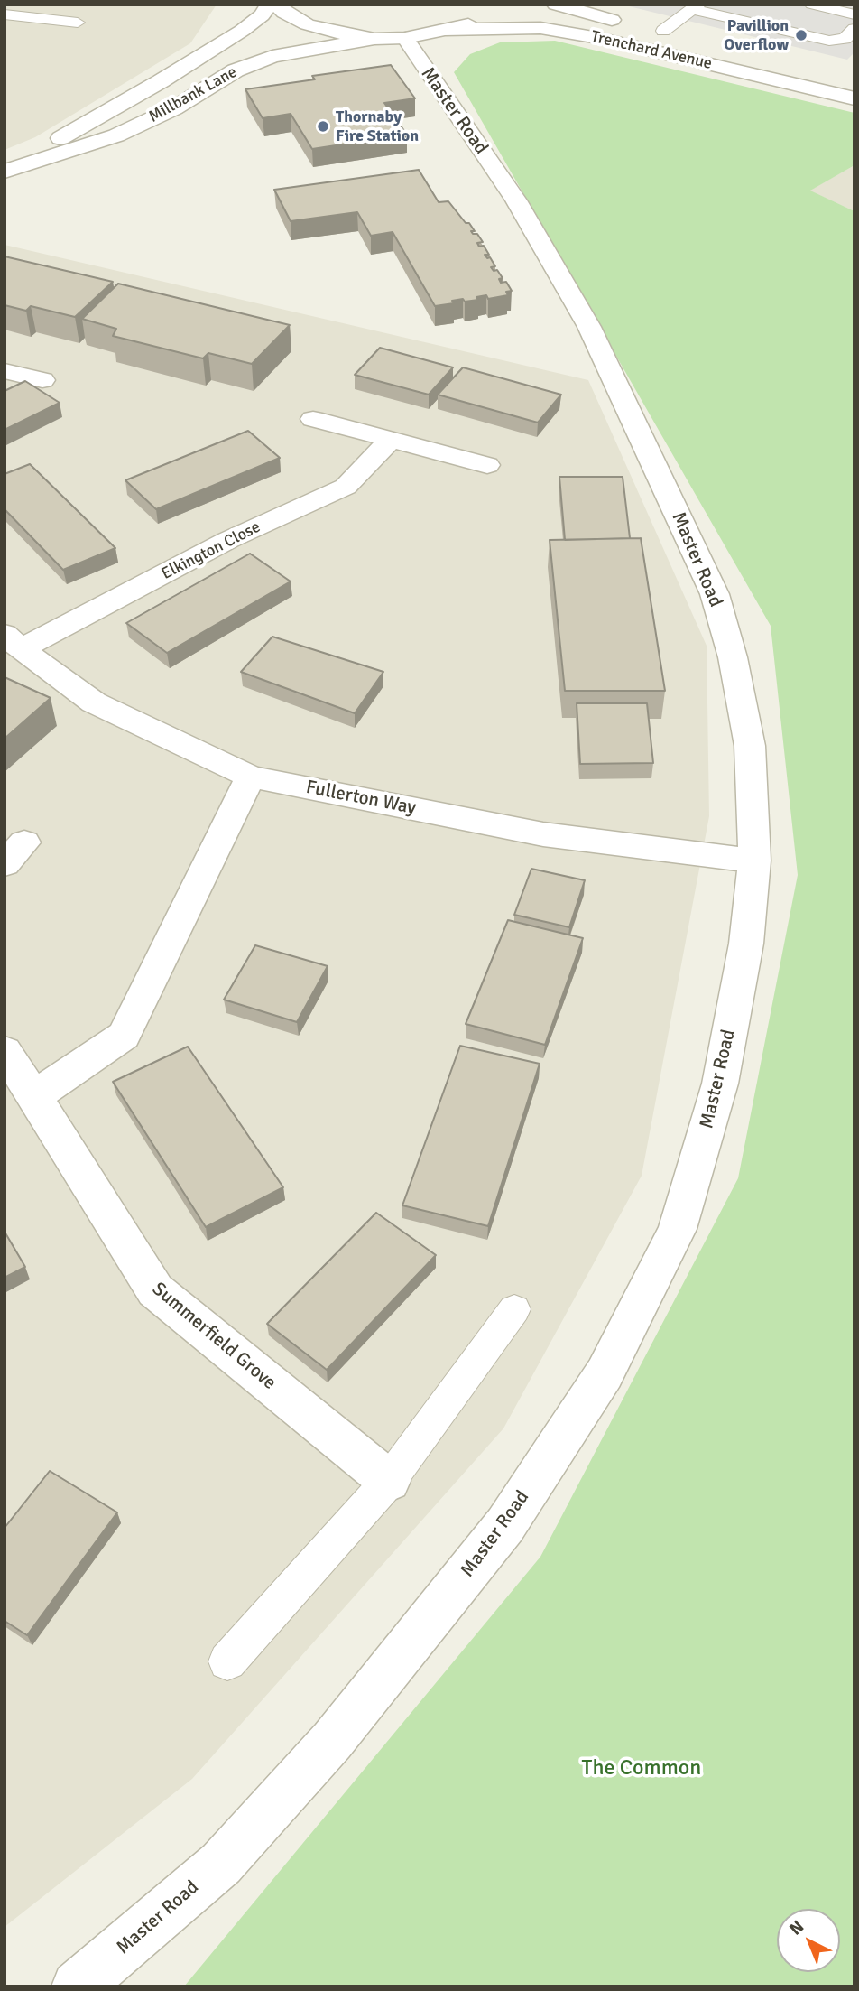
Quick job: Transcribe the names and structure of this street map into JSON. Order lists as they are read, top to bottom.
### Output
{
  "streets": {
    "street": [
      "Trenchard Avenue",
      "Millbank Lane",
      "Master Road",
      "Elkington Close",
      "Fullerton Way",
      "Summerfield Grove"
    ]
  },
  "crossings": [
    ["Trenchard Avenue", "Millbank Lane"],
    ["Millbank Lane", "Master Road"],
    ["Master Road", "Fullerton Way"],
    ["Elkington Close", "Fullerton Way"]
  ],
  "parks": ["The Common"],
  "places": ["Pavillion Overflow", "Thornaby Fire Station"],
  "north": "top left"
}
